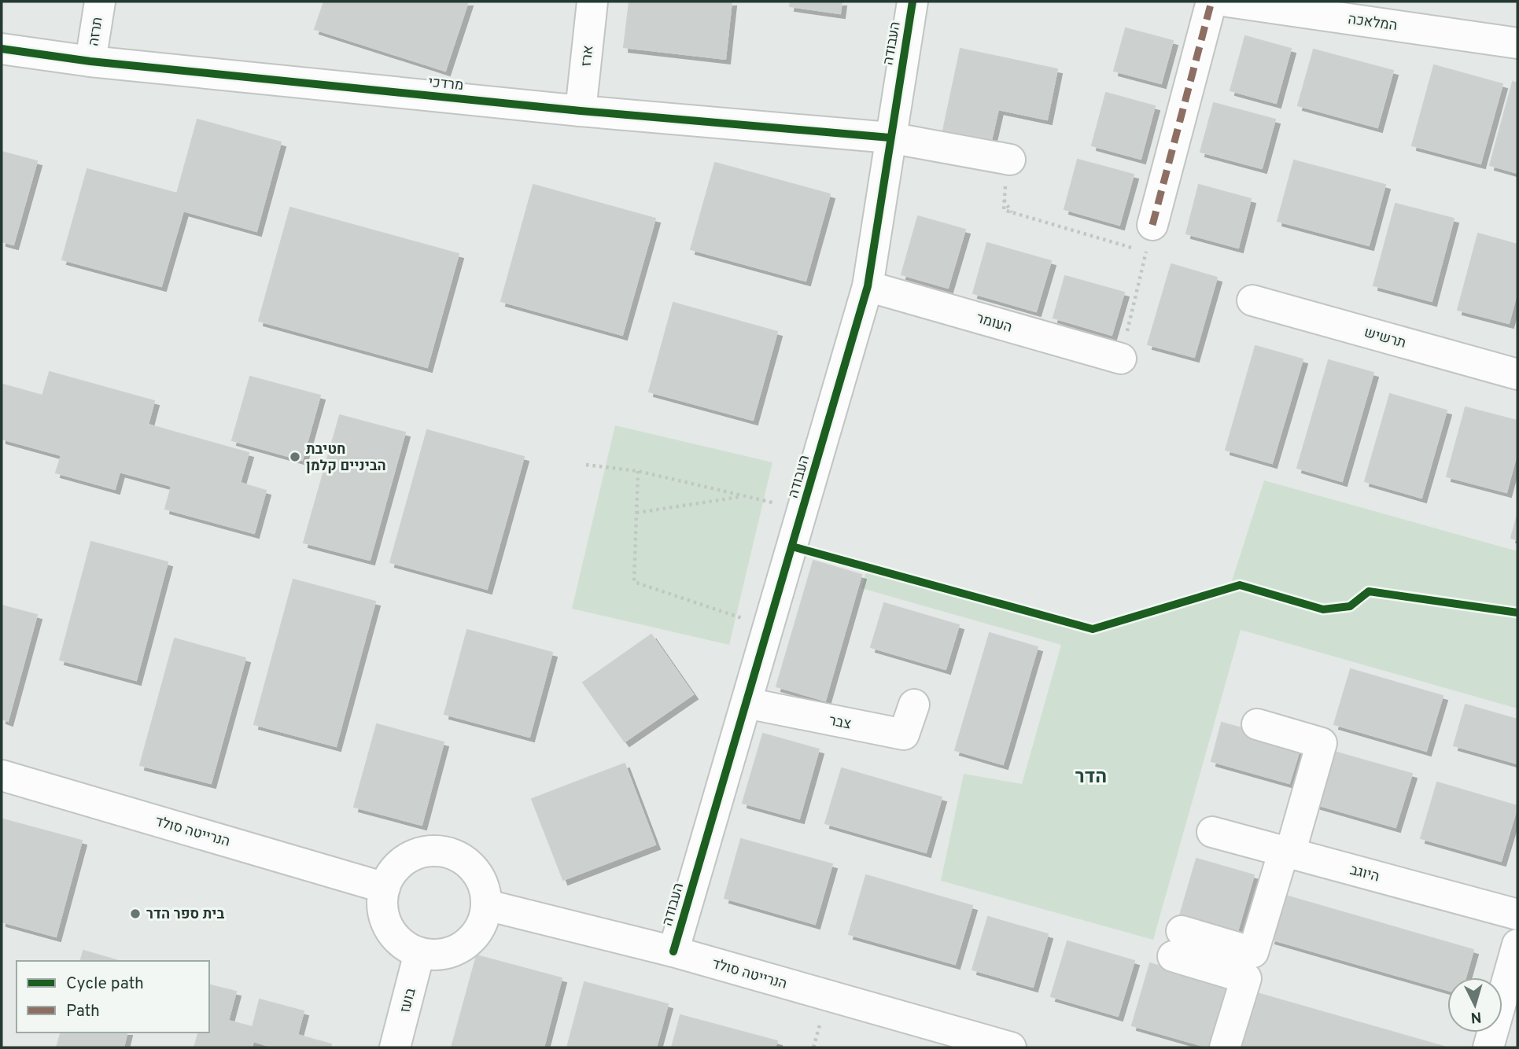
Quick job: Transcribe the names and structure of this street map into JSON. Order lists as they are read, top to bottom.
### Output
{
  "streets": {
    "street": [
      "המלאכה",
      "תרזה",
      "העבודה",
      "ארז",
      "מרדכי",
      "העומר",
      "תרשיש",
      "צבר",
      "הנרייטה סולד",
      "היוגב",
      "בועז"
    ]
  },
  "crossings": [
    ["תרזה", "מרדכי"],
    ["העבודה", "מרדכי"],
    ["העבודה", "העומר"],
    ["העבודה", "צבר"],
    ["העבודה", "הנרייטה סולד"],
    ["ארז", "מרדכי"],
    ["הנרייטה סולד", "בועז"]
  ],
  "districts": ["הדר"],
  "places": ["חטיבת הביניים קלמן", "בית ספר הדר"],
  "legend": ["Cycle path", "Path"],
  "north": "bottom"
}
